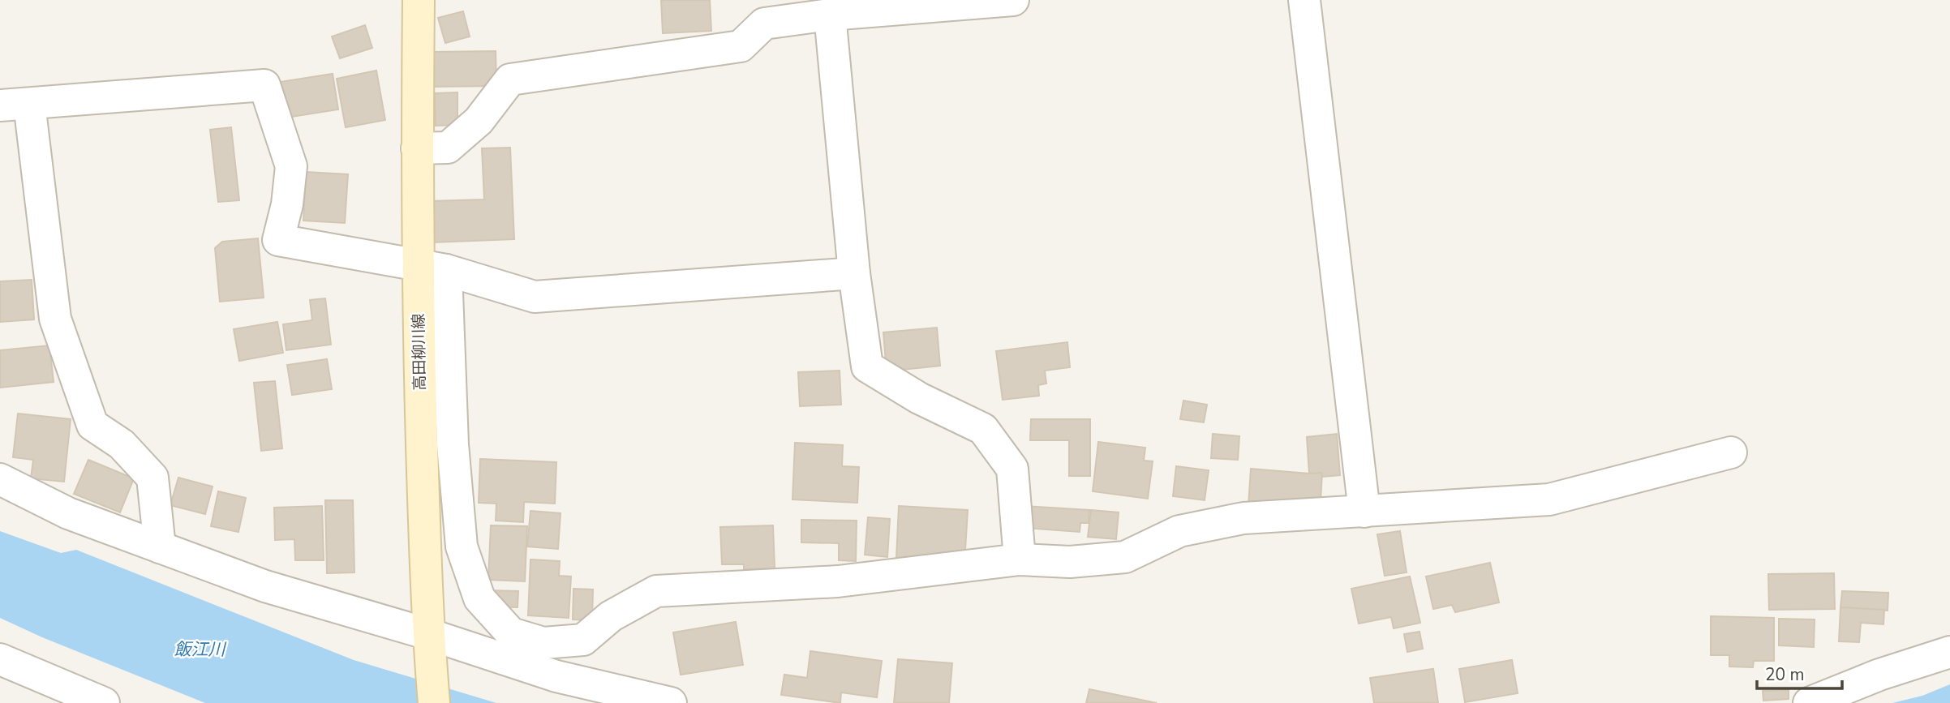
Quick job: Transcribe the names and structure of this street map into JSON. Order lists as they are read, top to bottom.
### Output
{
  "streets": {
    "main road": ["高田柳川線"]
  },
  "water": ["飯江川"],
  "scale_bar": "20 m"
}
